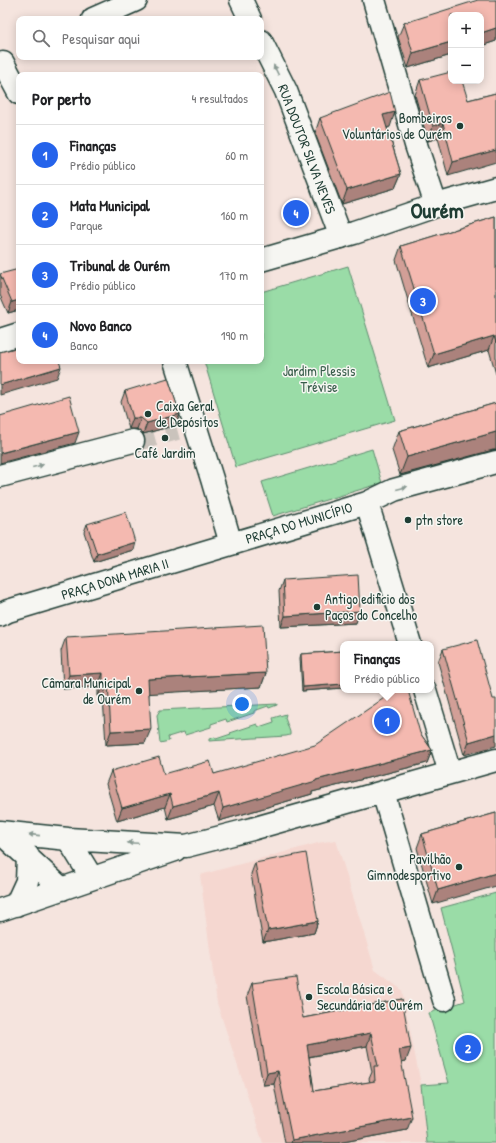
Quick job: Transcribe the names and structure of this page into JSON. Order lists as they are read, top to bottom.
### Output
{
  "streets": {
    "street": ["RUA DOUTOR SILVA NEVES", "PRAÇA DO MUNICÍPIO", "PRAÇA DONA MARIA II"]
  },
  "crossings": [
    ["PRAÇA DO MUNICÍPIO", "PRAÇA DONA MARIA II"]
  ],
  "districts": ["Ourém"],
  "parks": ["Jardim Plessis Trévise"],
  "places": [
    "Bombeiros Voluntários de Ourém",
    "Caixa Geral de Depósitos",
    "Café Jardim",
    "ptn store",
    "Antigo edificio dos Paços do Concelho",
    "Câmara Municipal de Ourém",
    "Pavilhão Gimnodesportivo",
    "Escola Básica e Secundária de Ourém"
  ],
  "page": {
    "map_buttons": ["+", "−"],
    "search": "Pesquisar aqui",
    "heading": ["Por perto", "4 resultados"],
    "list": [
      {
        "mark": "1",
        "name": "Finanças",
        "note": "Prédio público",
        "value": "60 m"
      },
      {
        "mark": "2",
        "name": "Mata Municipal",
        "note": "Parque",
        "value": "160 m"
      },
      {
        "mark": "3",
        "name": "Tribunal de Ourém",
        "note": "Prédio público",
        "value": "170 m"
      },
      {
        "mark": "4",
        "name": "Novo Banco",
        "note": "Banco",
        "value": "190 m"
      }
    ],
    "pins": [
      "4",
      "3",
      "1",
      "2"
    ],
    "popup": ["Finanças", "Prédio público"]
  }
}
